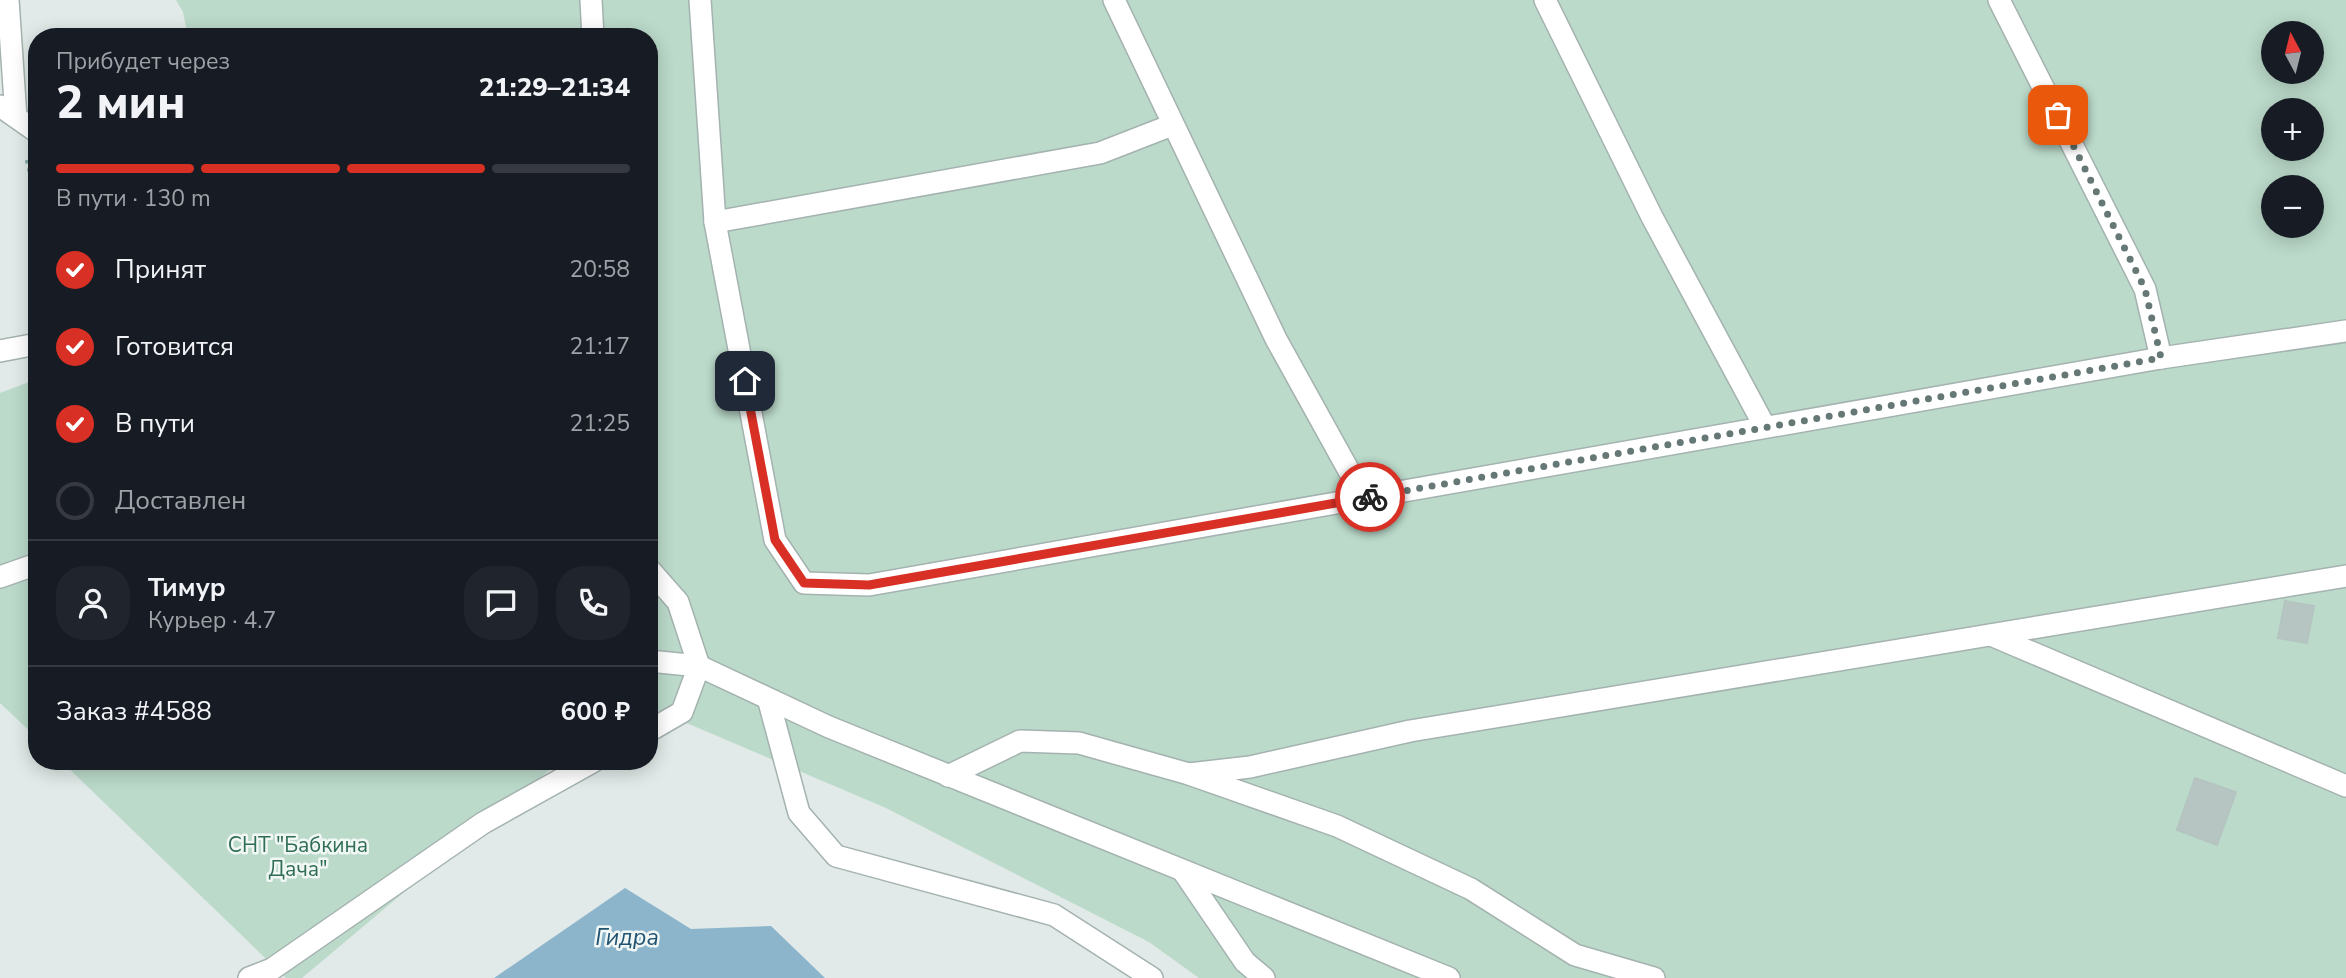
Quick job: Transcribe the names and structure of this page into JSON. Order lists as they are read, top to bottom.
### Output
{
  "water": ["Гидра"],
  "parks": ["СНТ \"Бабкина Дача\""],
  "north": "top",
  "page": {
    "map_buttons": ["+", "−"],
    "heading": ["2 мин", "Прибудет через", "21:29–21:34"],
    "panel": [
      "Тимур",
      "Курьер · 4.7",
      "Заказ #4588",
      "600 ₽"
    ],
    "bar": "В пути · 130 m",
    "list": [
      ["Принят", "20:58"],
      ["Готовится", "21:17"],
      ["В пути", "21:25"],
      "Доставлен"
    ]
  }
}
